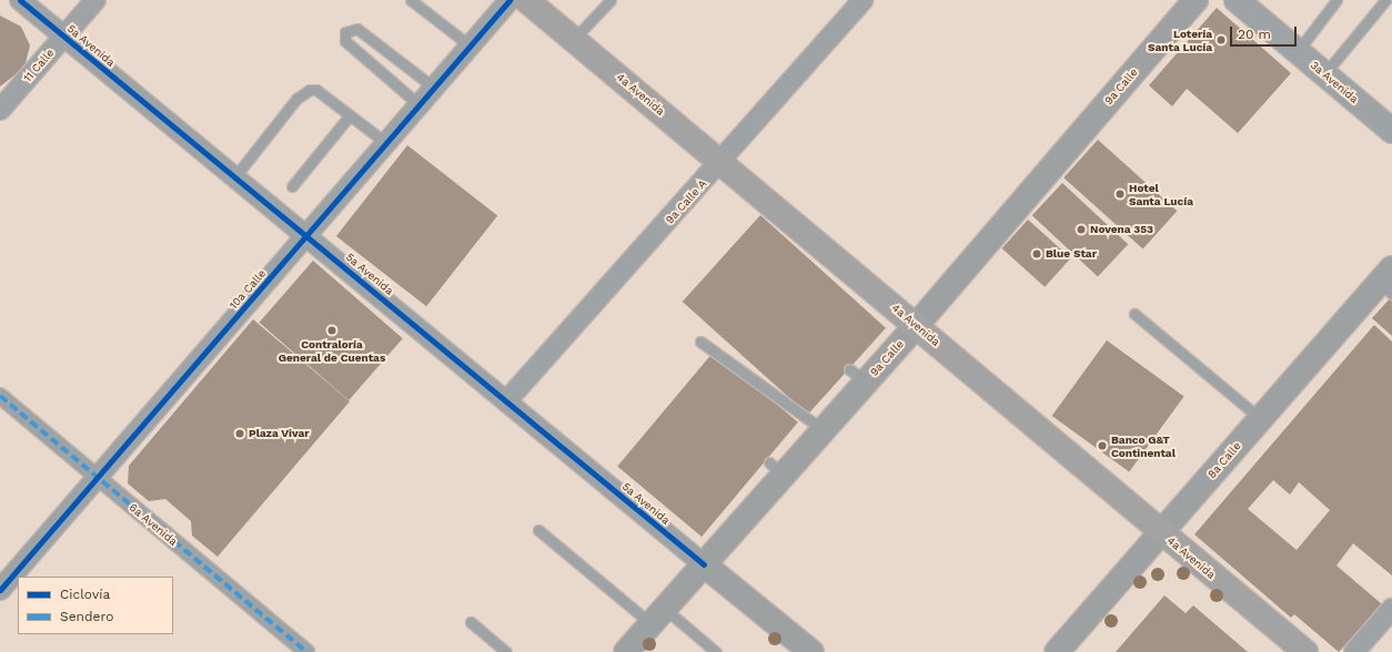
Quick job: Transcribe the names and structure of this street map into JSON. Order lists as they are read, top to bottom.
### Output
{
  "streets": {
    "main road": [
      "5a Avenida",
      "9a Calle",
      "4a Avenida",
      "8a Calle"
    ],
    "street": [
      "11 Calle",
      "3a Avenida",
      "9a Calle A",
      "10a Calle",
      "6a Avenida"
    ]
  },
  "crossings": [
    ["5a Avenida", "11 Calle"],
    ["5a Avenida", "9a Calle"],
    ["5a Avenida", "9a Calle A"],
    ["5a Avenida", "10a Calle"],
    ["9a Calle", "4a Avenida"],
    ["4a Avenida", "9a Calle A"],
    ["4a Avenida", "8a Calle"],
    ["10a Calle", "6a Avenida"]
  ],
  "places": [
    "Lotería Santa Lucía",
    "Hotel Santa Lucía",
    "Novena 353",
    "Blue Star",
    "Contraloría General de Cuentas",
    "Plaza Vivar",
    "Banco G&T Continental"
  ],
  "legend": ["Ciclovía", "Sendero"],
  "scale_bar": "20 m"
}
